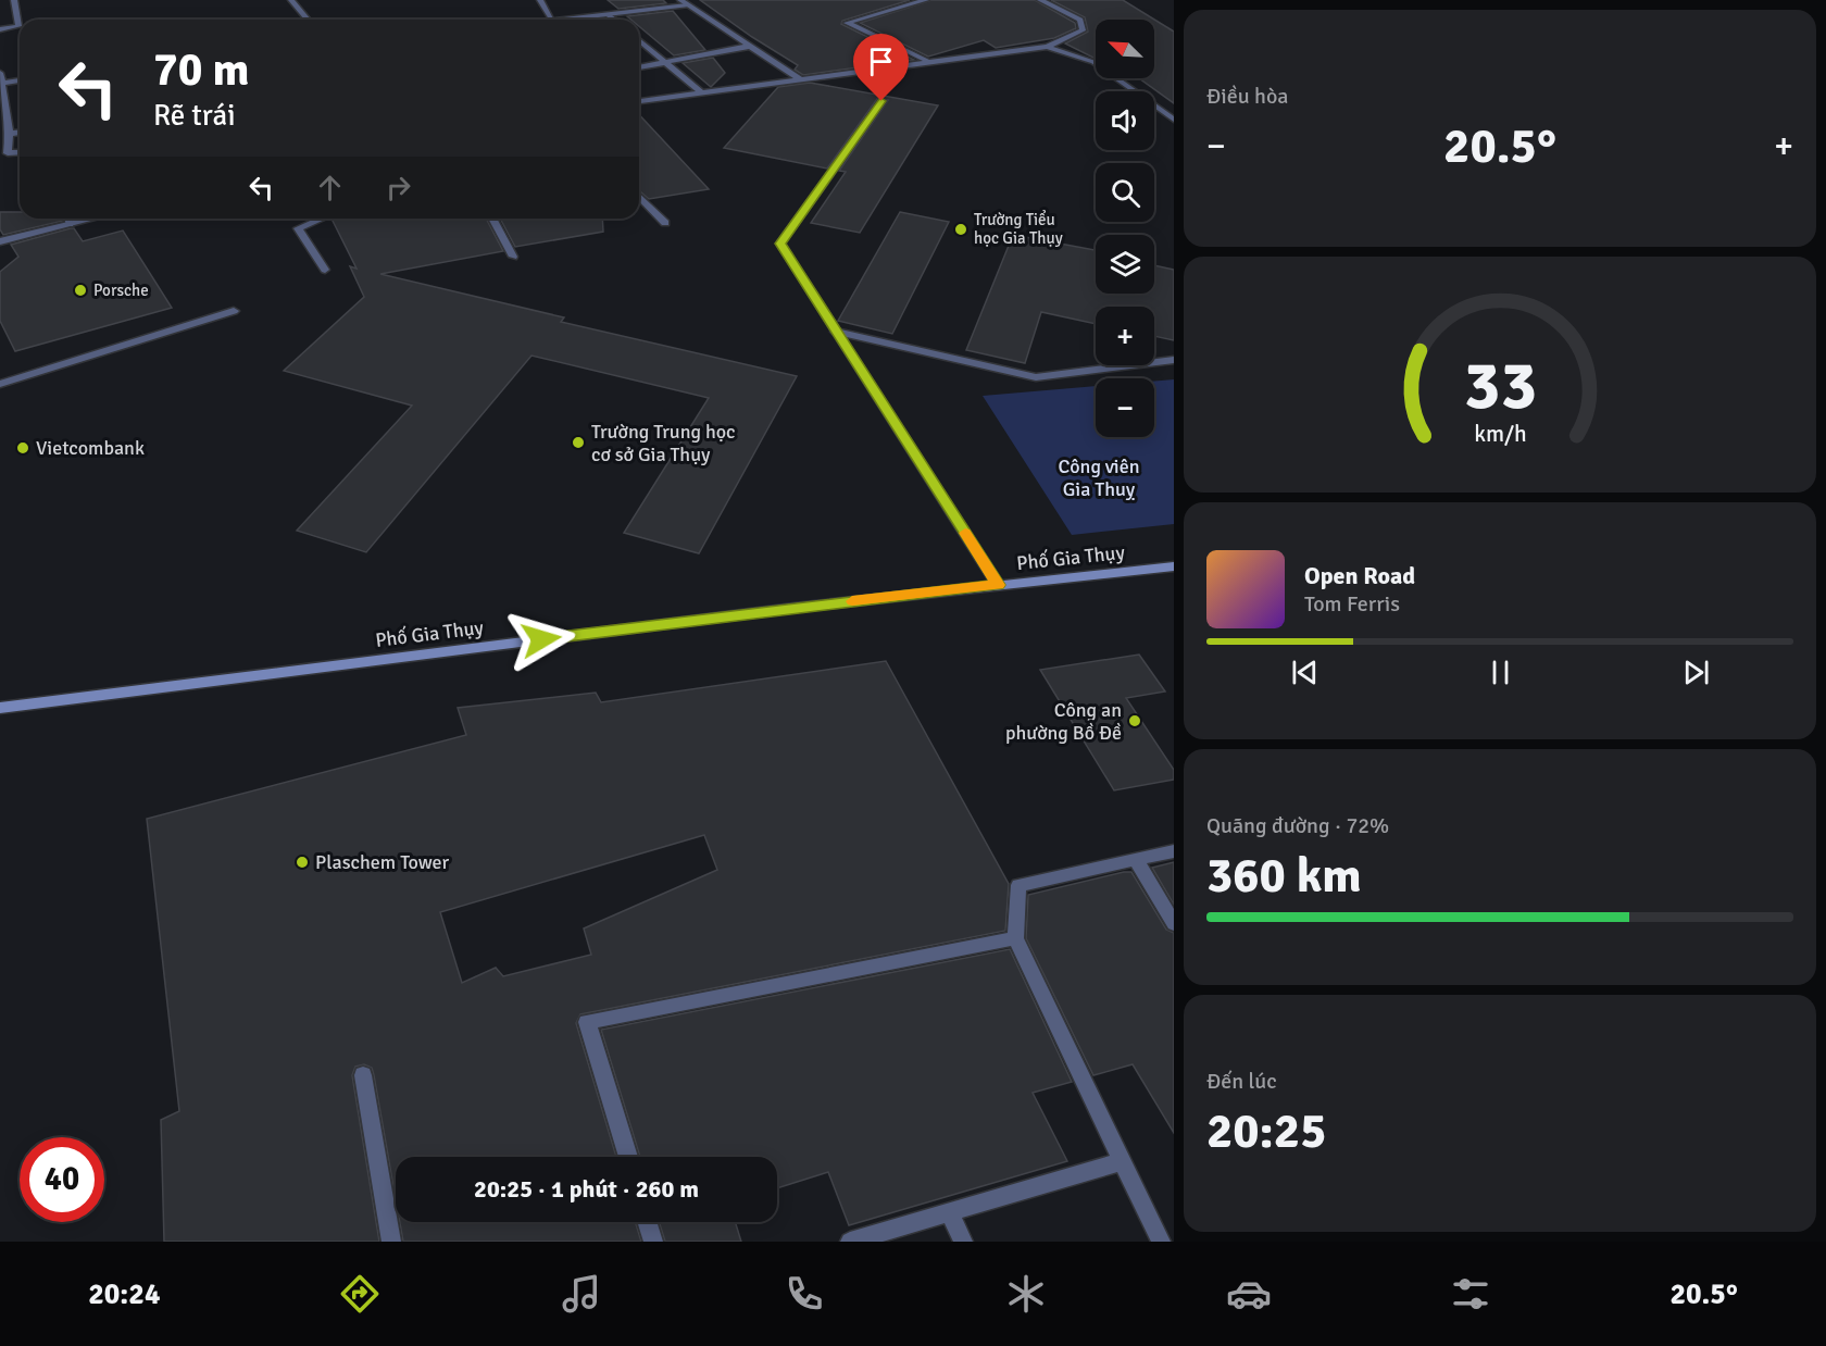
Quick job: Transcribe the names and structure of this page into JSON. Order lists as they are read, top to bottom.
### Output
{
  "streets": {
    "street": ["Phố Gia Thụy"]
  },
  "parks": ["Công viên Gia Thuỵ"],
  "places": [
    "Trường Tiểu học Gia Thụy",
    "Porsche",
    "Trường Trung học cơ sở Gia Thụy",
    "Vietcombank",
    "Công an phường Bồ Đề",
    "Plaschem Tower"
  ],
  "north": "top left",
  "page": {
    "tile": [
      "Điều hòa",
      ["Quãng đường · 72%", "360 km"],
      ["Đến lúc", "20:25"]
    ],
    "map_buttons": ["+", "−"],
    "turn": ["70 m", "Rẽ trái"],
    "heat": ["−", "20.5°", "+"],
    "song": ["Open Road", "Tom Ferris"],
    "limit": "40",
    "trip": "20:25 · 1 phút · 260 m",
    "tabs": ["20:24", "20.5°"],
    "gauge": ["33", "km/h"]
  }
}
